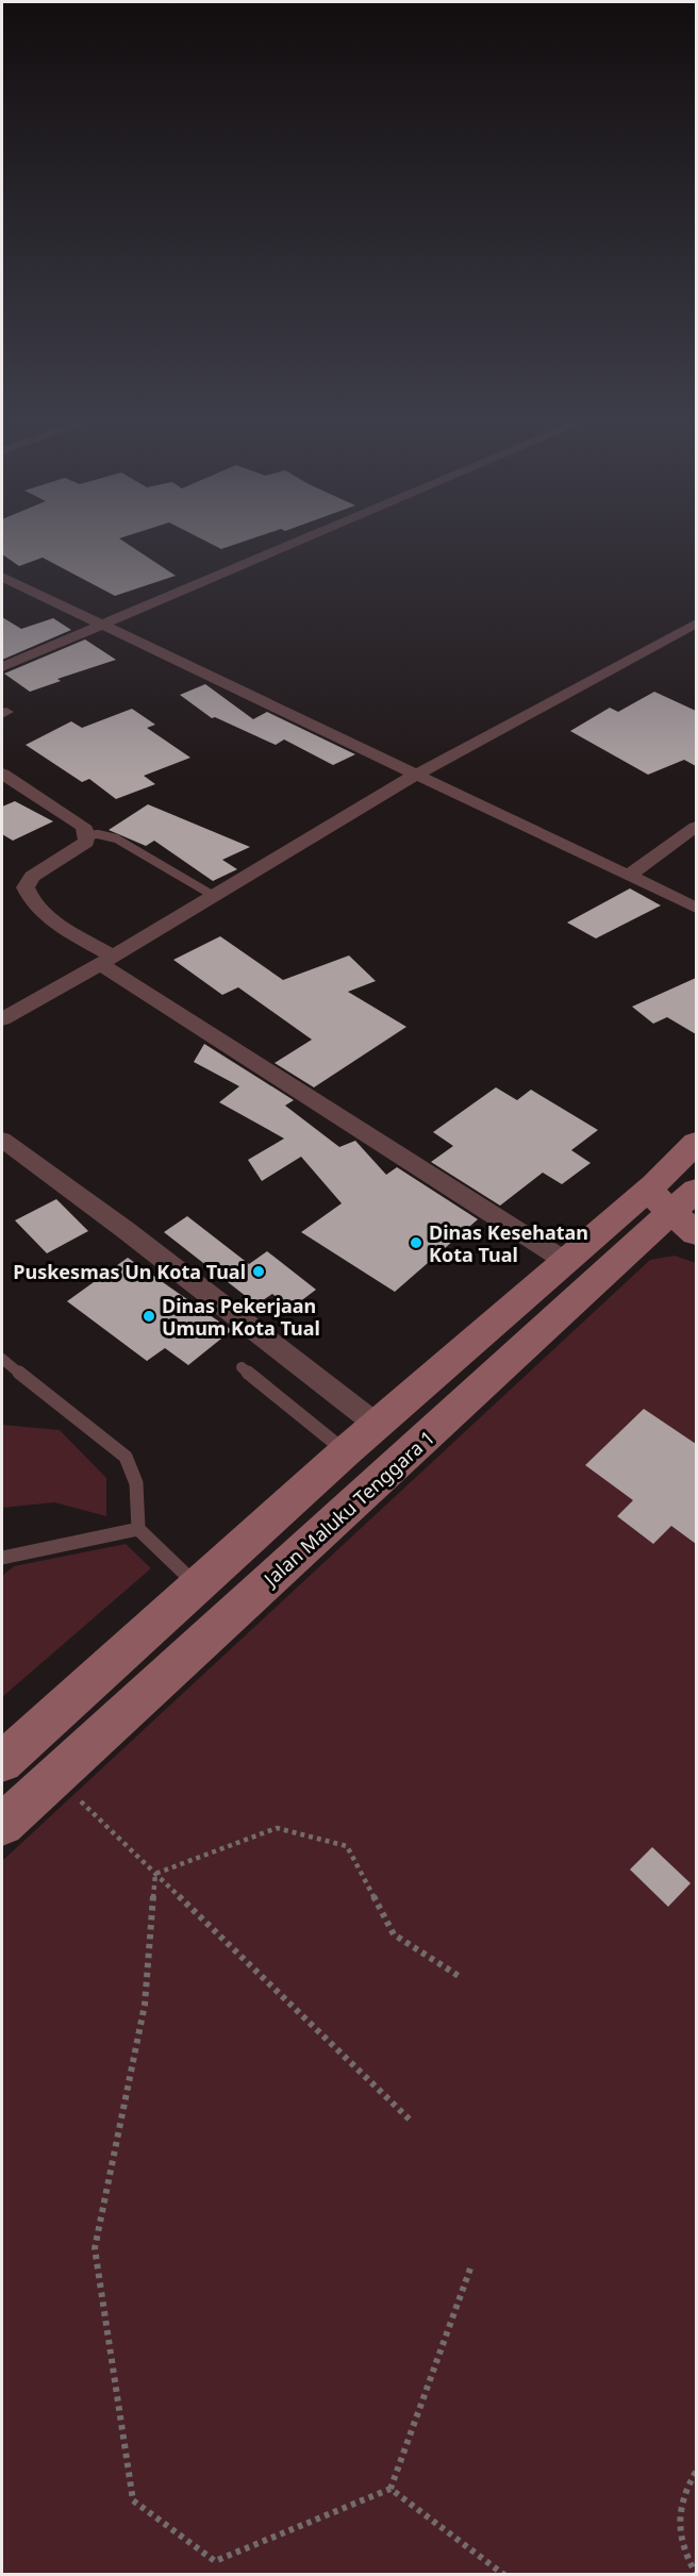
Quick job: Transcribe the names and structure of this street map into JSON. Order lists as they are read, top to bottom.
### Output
{
  "streets": {
    "main road": ["Jalan Maluku Tenggara 1"]
  },
  "places": ["Dinas Kesehatan Kota Tual", "Puskesmas Un Kota Tual", "Dinas Pekerjaan Umum Kota Tual"]
}
